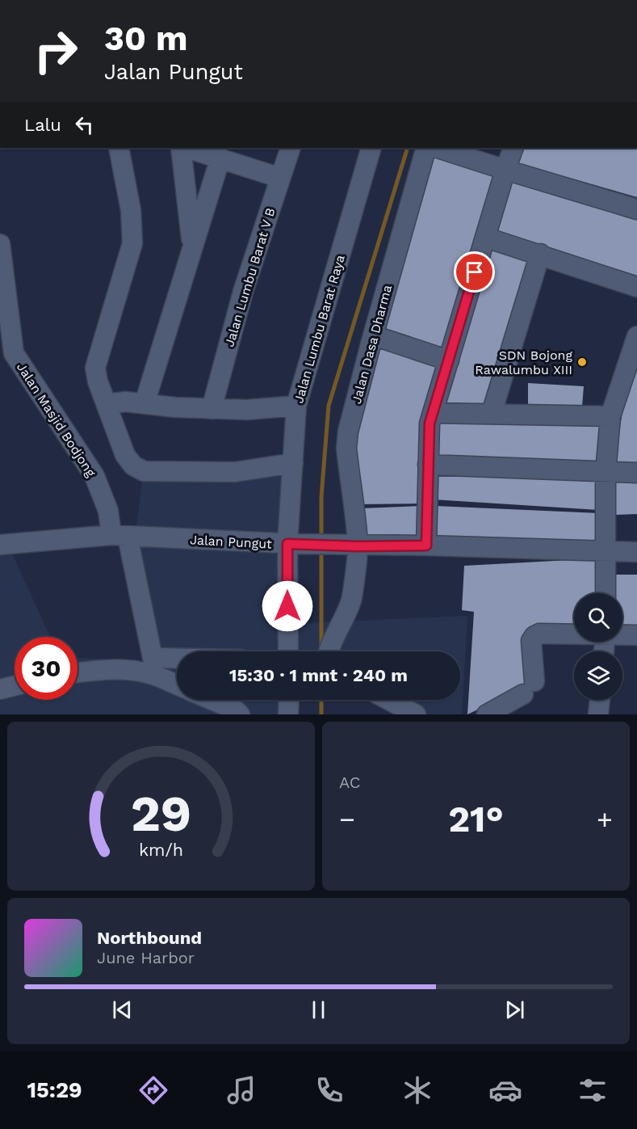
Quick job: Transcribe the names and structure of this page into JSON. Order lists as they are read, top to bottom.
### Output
{
  "streets": {
    "street": [
      "Jalan Lumbu Barat V B",
      "Jalan Lumbu Barat Raya",
      "Jalan Dasa Dharma",
      "Jalan Masjid Bodjong",
      "Jalan Pungut"
    ]
  },
  "crossings": [
    ["Jalan Lumbu Barat Raya", "Jalan Pungut"],
    ["Jalan Dasa Dharma", "Jalan Pungut"],
    ["Jalan Masjid Bodjong", "Jalan Pungut"]
  ],
  "places": ["SDN Bojong Rawalumbu XIII"],
  "page": {
    "turn": ["30 m", "Jalan Pungut"],
    "then": "Lalu",
    "limit": "30",
    "trip": "15:30 · 1 mnt · 240 m",
    "tile": "AC",
    "heat": ["−", "21°", "+"],
    "song": ["Northbound", "June Harbor"],
    "tabs": "15:29",
    "gauge": ["29", "km/h"]
  }
}
